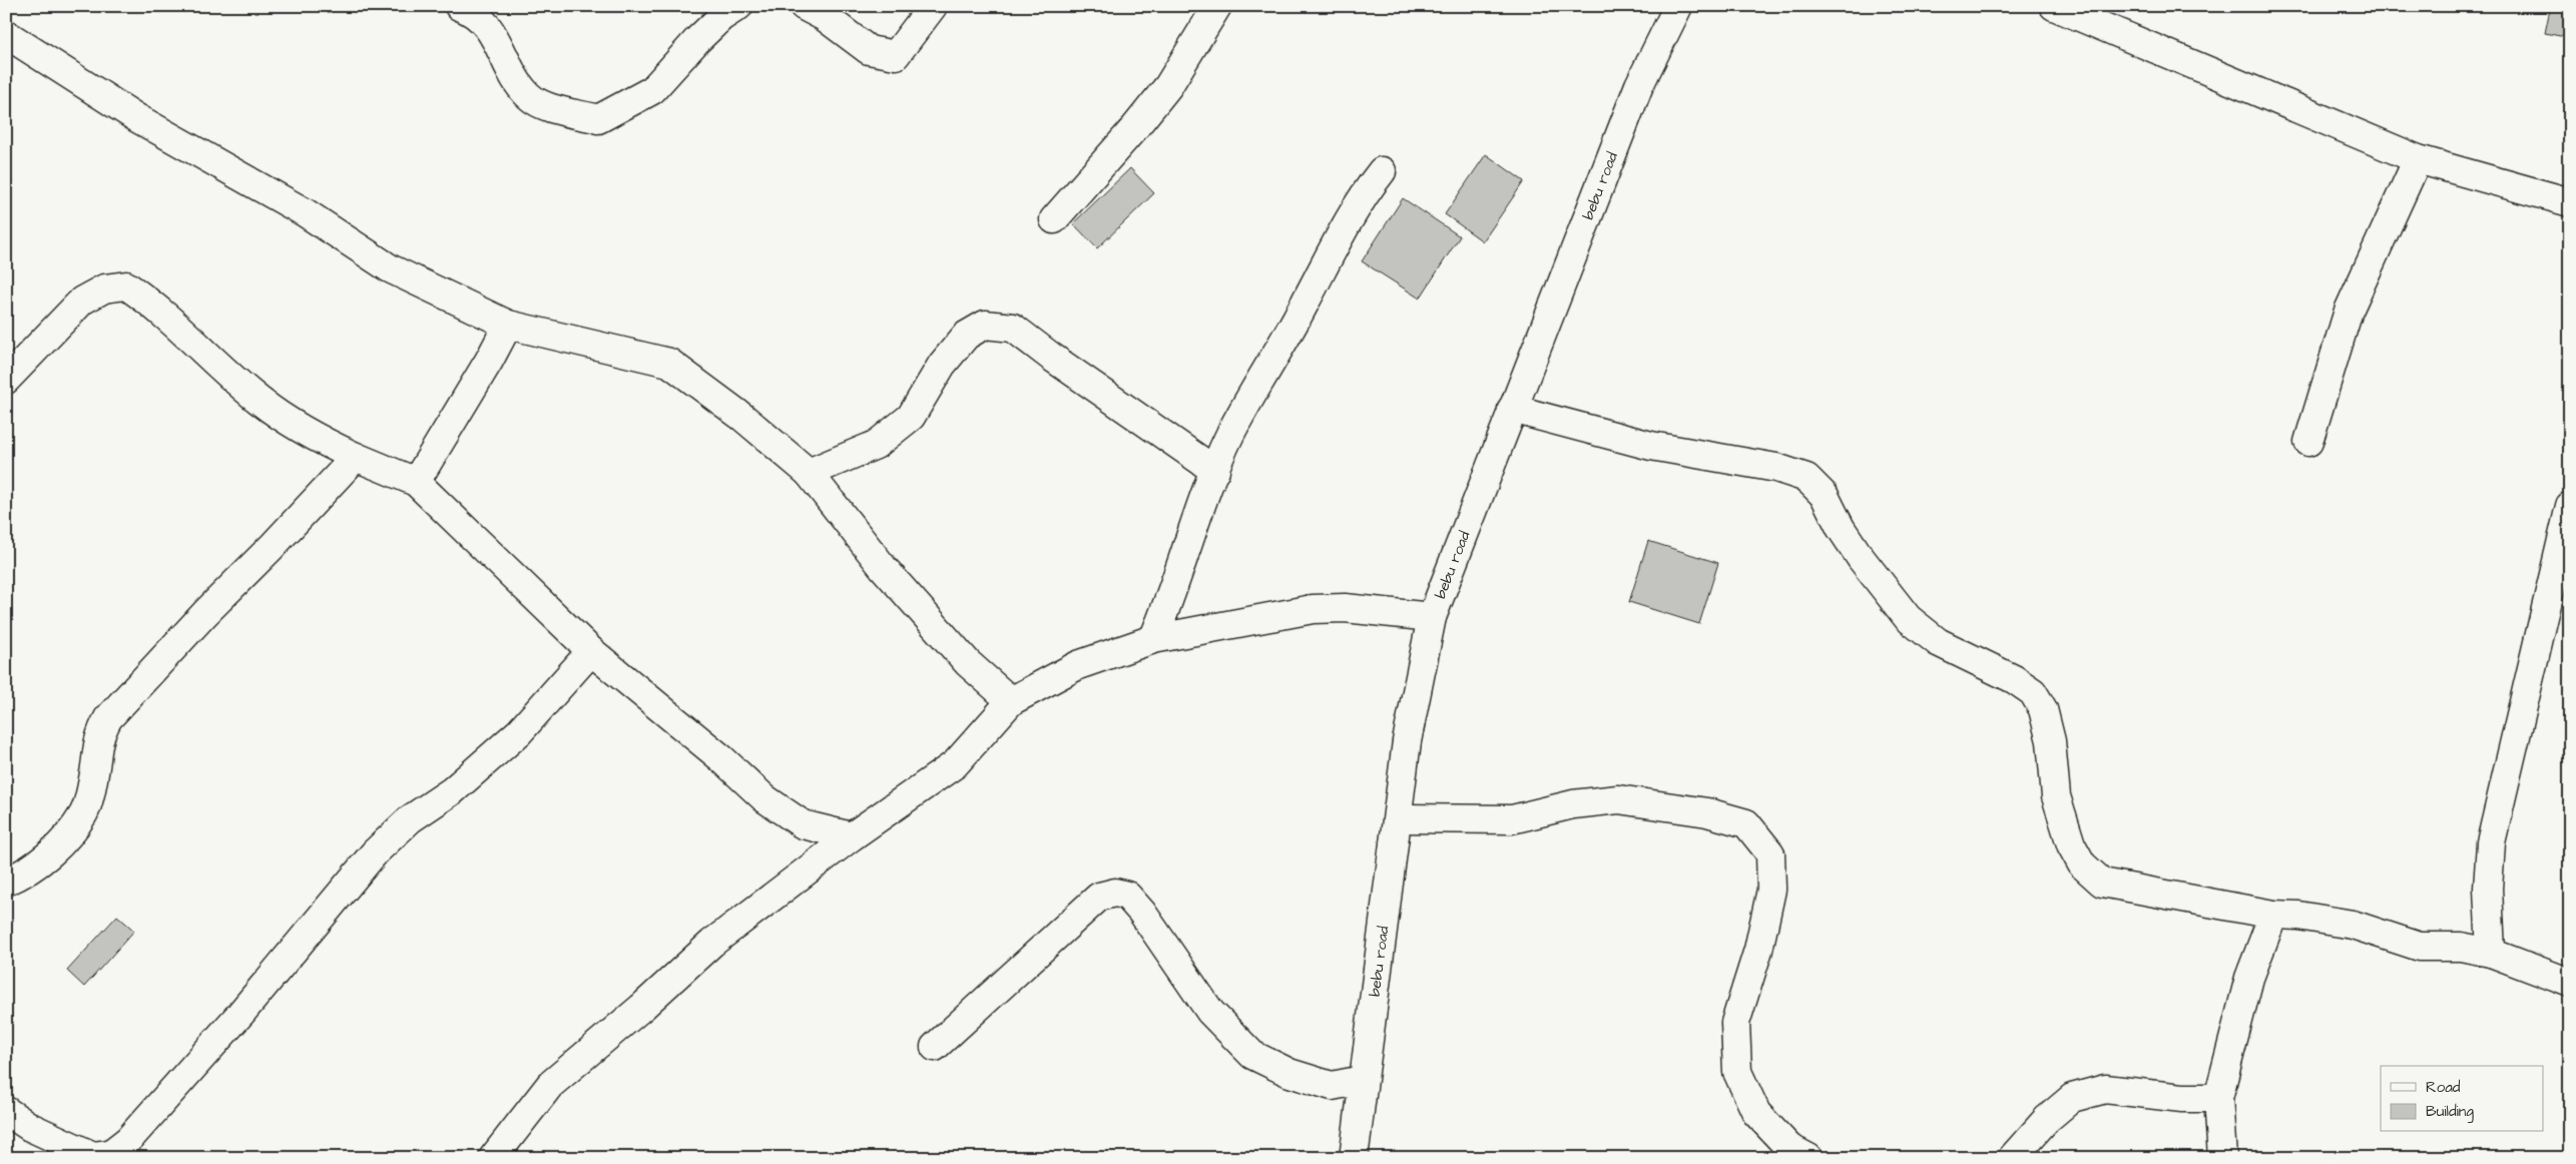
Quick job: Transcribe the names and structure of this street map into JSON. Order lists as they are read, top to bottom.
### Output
{
  "streets": {
    "street": ["bebu road"]
  },
  "legend": ["Road", "Building"]
}
